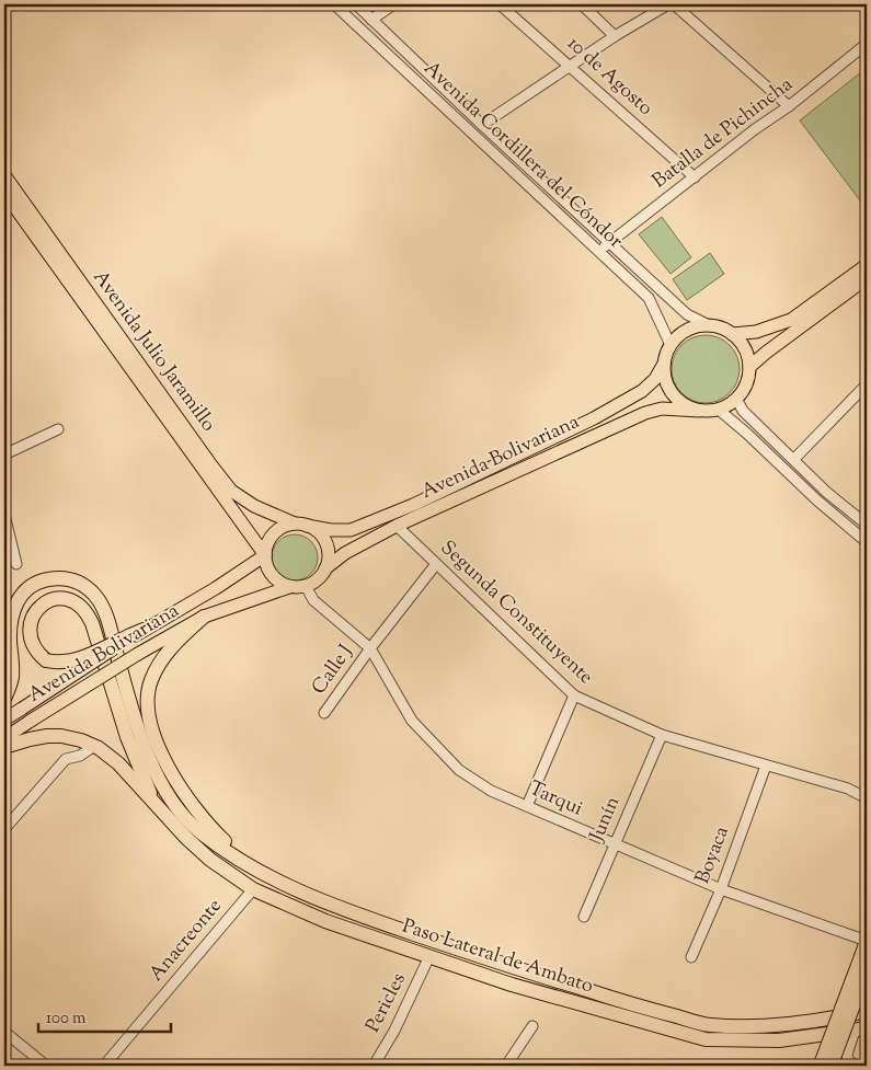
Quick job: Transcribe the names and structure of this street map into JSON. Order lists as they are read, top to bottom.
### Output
{
  "streets": {
    "highway": ["Paso Lateral de Ambato"],
    "main road": ["Avenida Julio Jaramillo", "Avenida Bolivariana"],
    "street": [
      "10 de Agosto",
      "Batalla de Pichincha",
      "Avenida Cordillera del Cóndor",
      "Segunda Constituyente",
      "Calle J",
      "Tarqui",
      "Junín",
      "Boyaca",
      "Anacreonte",
      "Pericles"
    ]
  },
  "crossings": [
    ["10 de Agosto", "Batalla de Pichincha"],
    ["Batalla de Pichincha", "Avenida Cordillera del Cóndor"],
    ["Avenida Cordillera del Cóndor", "Avenida Bolivariana"],
    ["Avenida Julio Jaramillo", "Avenida Bolivariana"],
    ["Avenida Julio Jaramillo", "Tarqui"],
    ["Avenida Bolivariana", "Segunda Constituyente"],
    ["Avenida Bolivariana", "Tarqui"],
    ["Segunda Constituyente", "Calle J"],
    ["Segunda Constituyente", "Junín"],
    ["Segunda Constituyente", "Boyaca"],
    ["Calle J", "Tarqui"],
    ["Tarqui", "Junín"],
    ["Tarqui", "Boyaca"],
    ["Anacreonte", "Paso Lateral de Ambato"],
    ["Paso Lateral de Ambato", "Pericles"]
  ],
  "scale_bar": "100 m"
}
